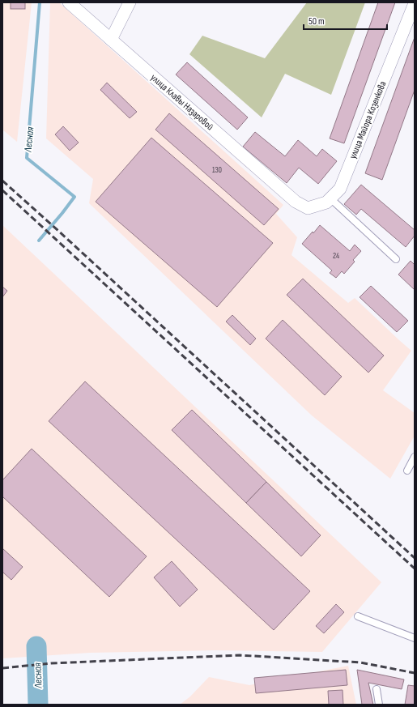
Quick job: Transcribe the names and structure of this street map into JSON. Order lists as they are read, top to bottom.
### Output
{
  "streets": {
    "street": ["улица Клавы Назаровой", "улица Майора Козенкова"]
  },
  "crossings": [
    ["улица Клавы Назаровой", "улица Майора Козенкова"]
  ],
  "water": ["Лесная"],
  "house_numbers": ["130", "24"],
  "scale_bar": "50 m"
}
